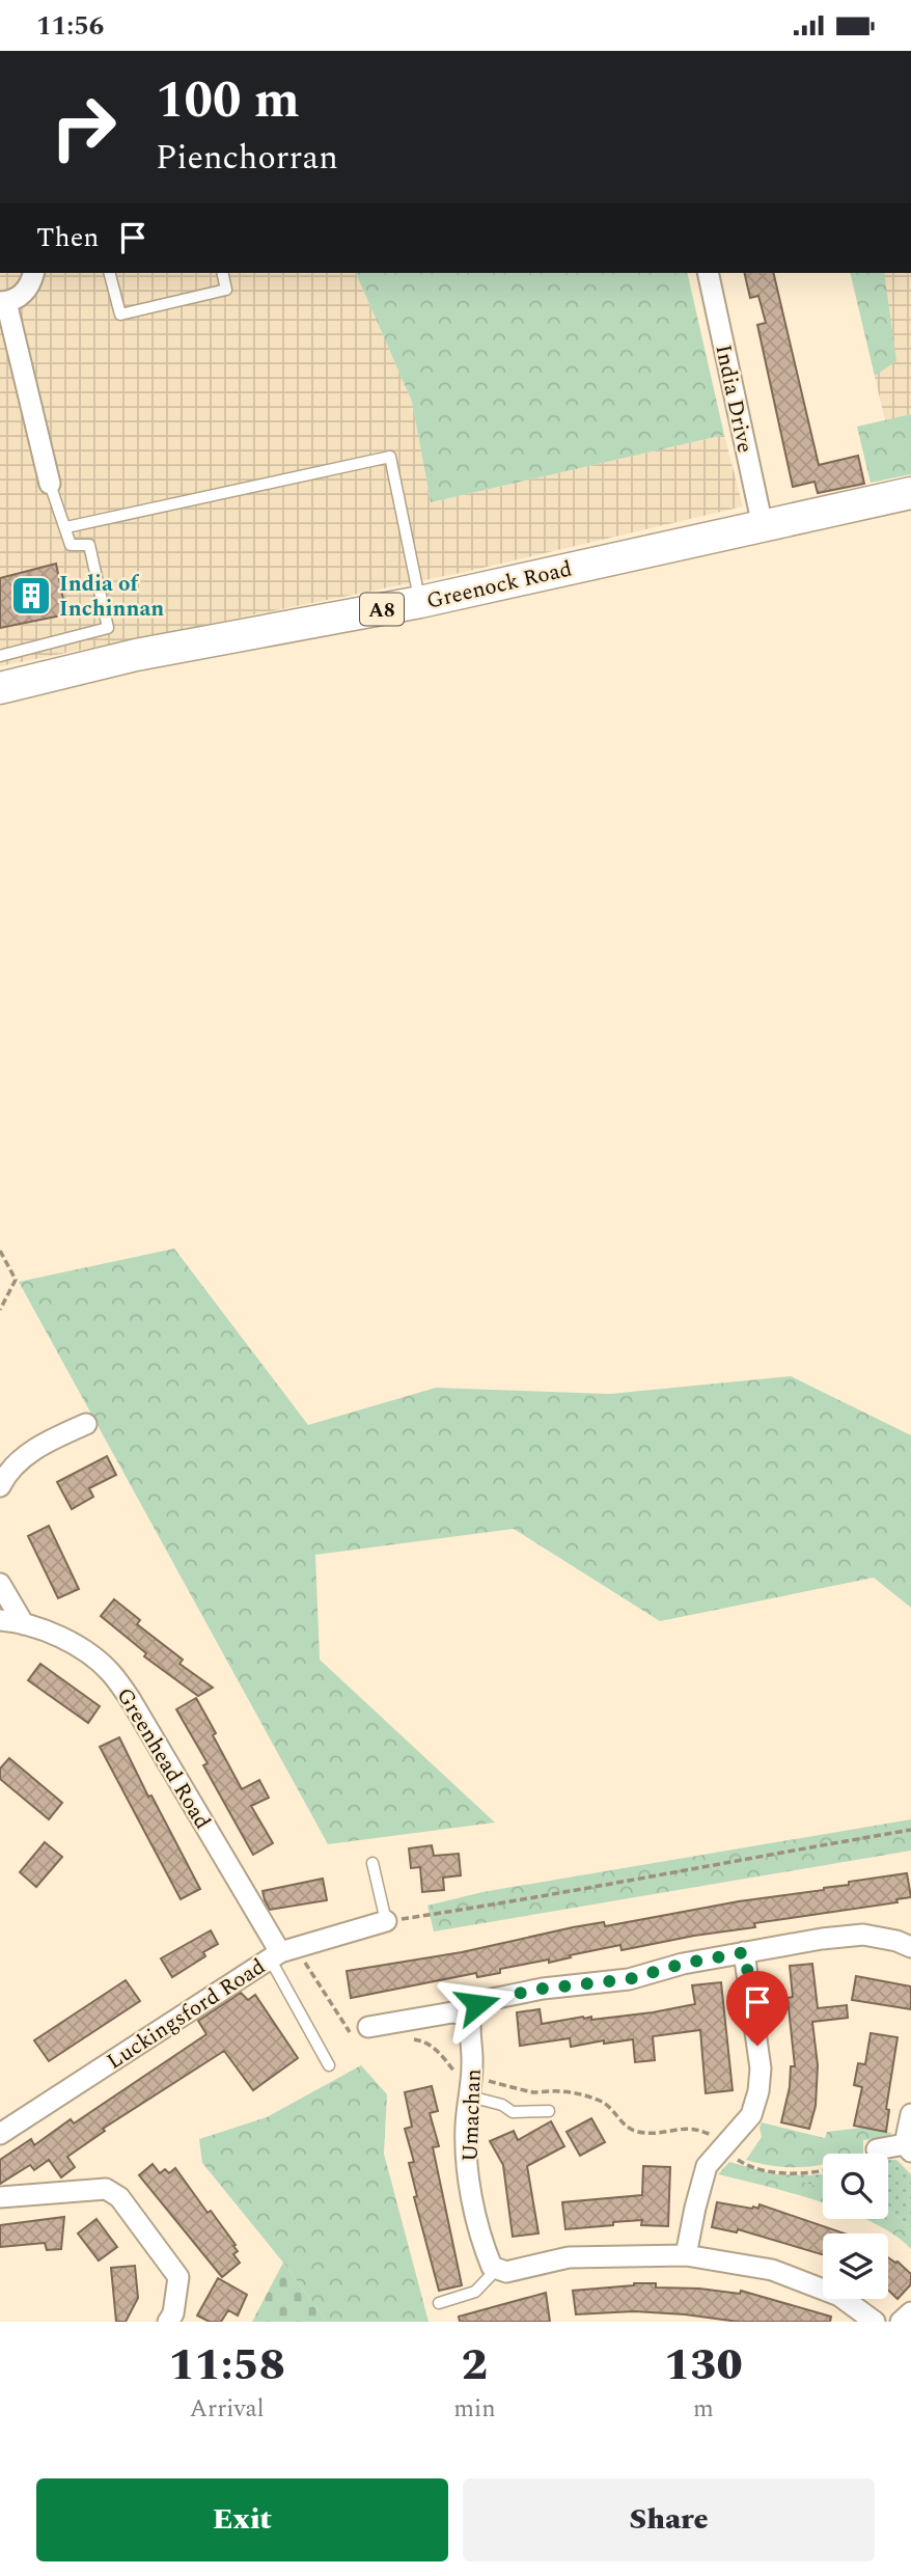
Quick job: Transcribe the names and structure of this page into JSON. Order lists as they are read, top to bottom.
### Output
{
  "streets": {
    "main road": ["Greenock Road", "A8"],
    "street": [
      "India Drive",
      "Greenhead Road",
      "Luckingsford Road",
      "Umachan"
    ]
  },
  "crossings": [
    ["India Drive", "Greenock Road"],
    ["Greenhead Road", "Luckingsford Road"]
  ],
  "places": {
    "building": ["India of Inchinnan"]
  },
  "page": {
    "status": "11:56",
    "turn": ["100 m", "Pienchorran"],
    "then": "Then",
    "eta": [
      "11:58",
      "Arrival",
      "2",
      "min",
      "130",
      "m"
    ],
    "buttons": ["Exit", "Share"]
  }
}
